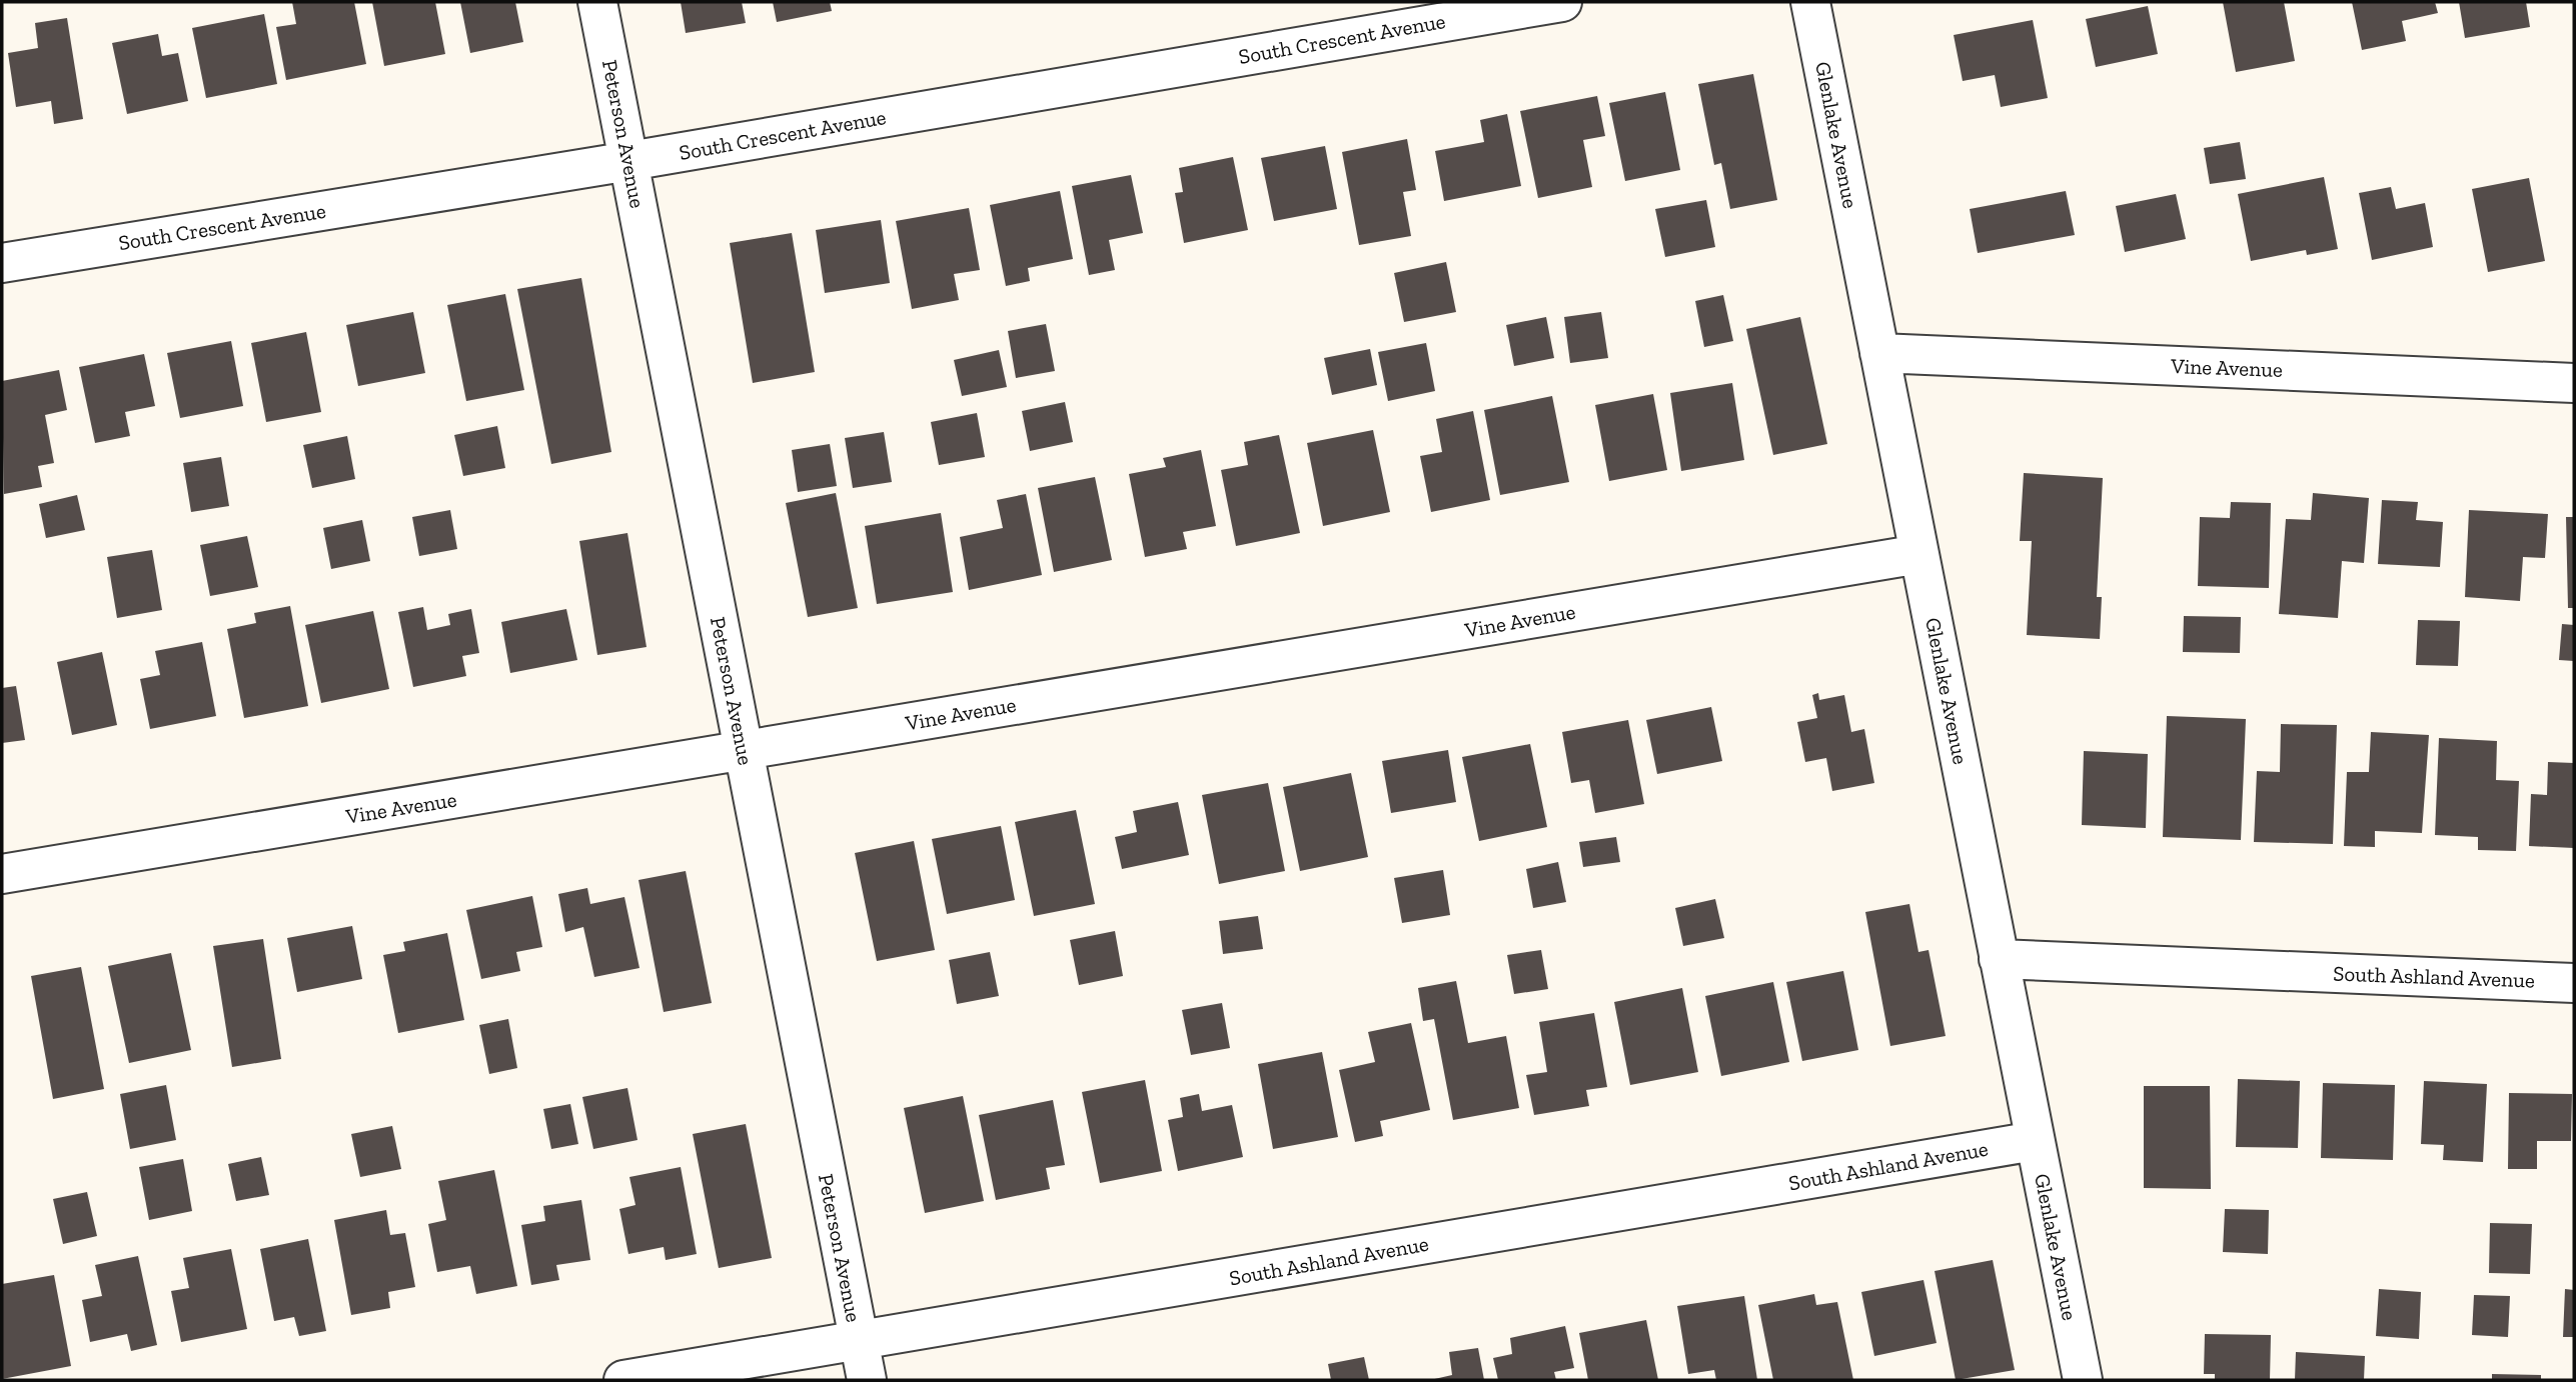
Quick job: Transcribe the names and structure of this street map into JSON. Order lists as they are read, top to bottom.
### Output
{
  "streets": {
    "street": [
      "South Crescent Avenue",
      "Peterson Avenue",
      "Glenlake Avenue",
      "Vine Avenue",
      "South Ashland Avenue"
    ]
  },
  "crossings": [
    ["South Crescent Avenue", "Peterson Avenue"],
    ["Peterson Avenue", "Vine Avenue"],
    ["Peterson Avenue", "South Ashland Avenue"],
    ["Glenlake Avenue", "Vine Avenue"],
    ["Glenlake Avenue", "South Ashland Avenue"]
  ]
}
